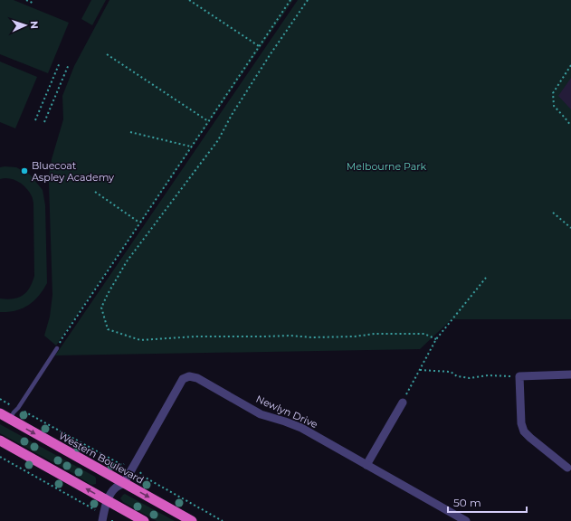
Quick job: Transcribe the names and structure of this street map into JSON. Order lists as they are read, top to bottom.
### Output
{
  "streets": {
    "highway": ["Western Boulevard"],
    "street": ["Newlyn Drive"]
  },
  "crossings": [
    ["Newlyn Drive", "Western Boulevard"]
  ],
  "parks": ["Melbourne Park"],
  "places": ["Bluecoat Aspley Academy"],
  "scale_bar": "50 m",
  "north": "right"
}
